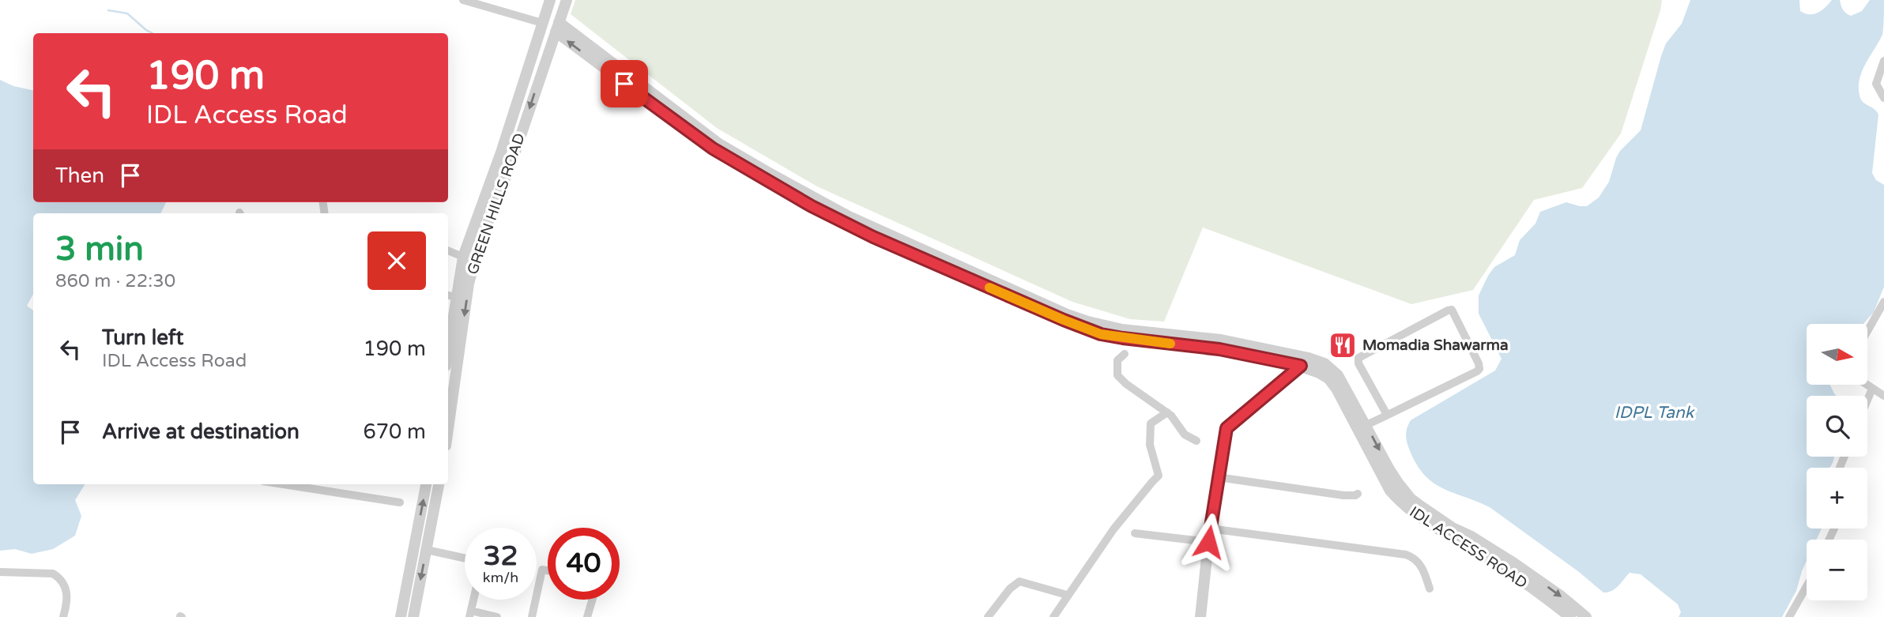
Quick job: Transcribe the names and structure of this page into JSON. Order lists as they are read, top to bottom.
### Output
{
  "streets": {
    "street": ["GREEN HILLS ROAD", "IDL ACCESS ROAD"]
  },
  "water": ["IDPL Tank"],
  "places": {
    "restaurant": ["Momadia Shawarma"]
  },
  "north": "right",
  "page": {
    "turn": ["190 m", "IDL Access Road"],
    "then": "Then",
    "heading": ["3 min", "860 m · 22:30"],
    "list": [
      {
        "name": "Turn left",
        "note": "IDL Access Road",
        "value": "190 m"
      },
      {
        "name": "Arrive at destination",
        "value": "670 m"
      }
    ],
    "map_buttons": ["+", "−"],
    "speed": "32 km/h",
    "limit": "40"
  }
}
